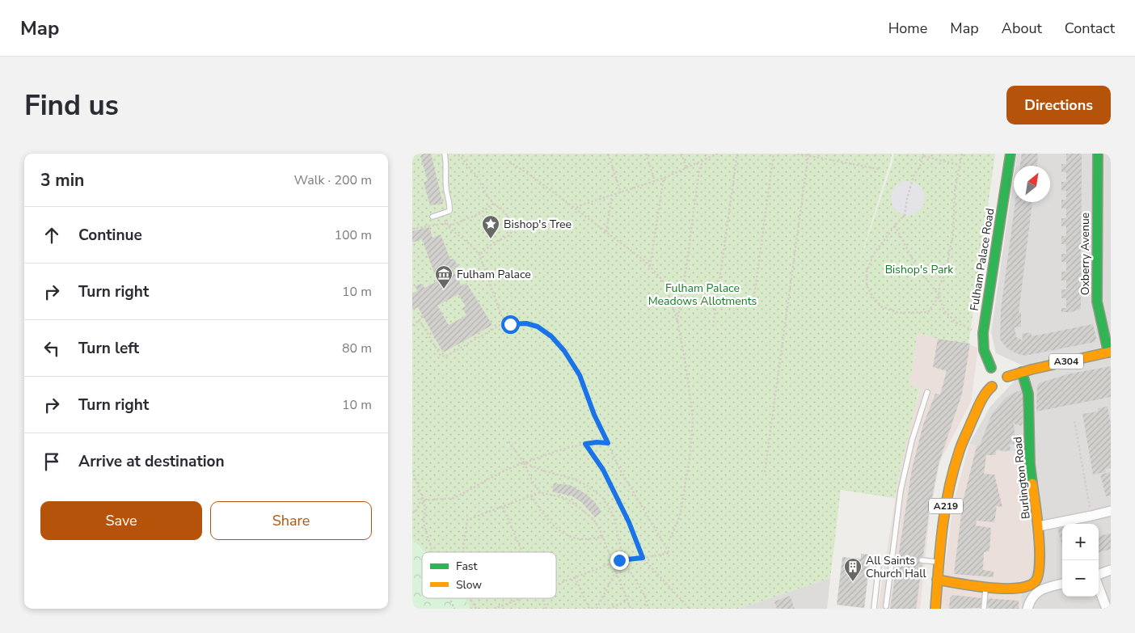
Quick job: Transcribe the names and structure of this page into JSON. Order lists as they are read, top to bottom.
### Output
{
  "streets": {
    "main road": [
      "Oxberry Avenue",
      "Fulham Palace Road",
      "A304",
      "Burlington Road",
      "A219"
    ]
  },
  "crossings": [
    ["Oxberry Avenue", "A304"],
    ["Fulham Palace Road", "A304"],
    ["Fulham Palace Road", "A219"],
    ["A304", "Burlington Road"],
    ["A304", "A219"]
  ],
  "parks": ["Bishop's Park", "Fulham Palace Meadows Allotments"],
  "places": {
    "place": ["Bishop's Tree"],
    "museum": ["Fulham Palace"],
    "building": ["All Saints Church Hall"]
  },
  "legend": ["Fast", "Slow"],
  "north": "top right",
  "page": {
    "header": "Map",
    "nav": [
      "Home",
      "Map",
      "About",
      "Contact"
    ],
    "buttons": [
      "Directions",
      ["Save", "Share"]
    ],
    "title": "Find us",
    "heading": ["3 min", "Walk · 200 m"],
    "list": [
      ["Continue", "100 m"],
      ["Turn right", "10 m"],
      ["Turn left", "80 m"],
      ["Turn right", "10 m"],
      "Arrive at destination"
    ],
    "map_buttons": ["+", "−"]
  }
}
